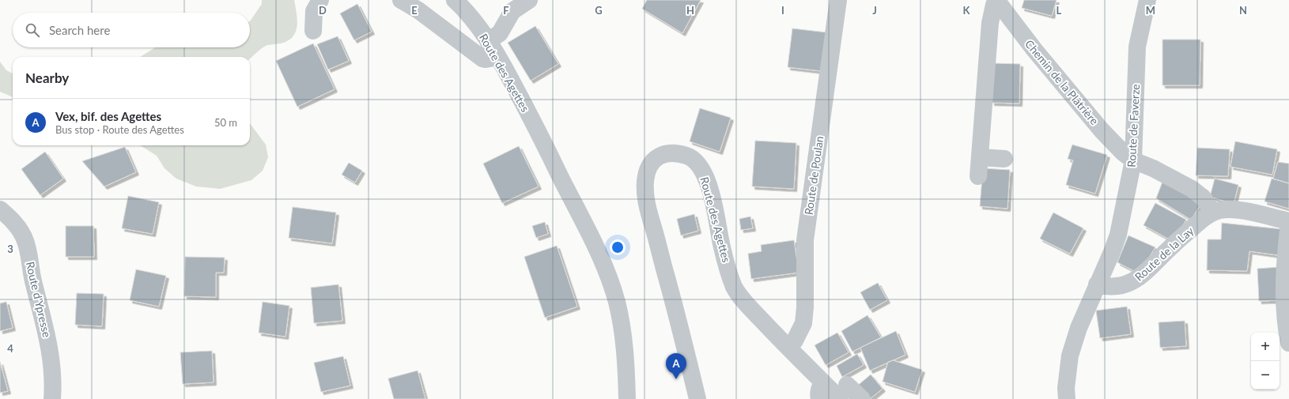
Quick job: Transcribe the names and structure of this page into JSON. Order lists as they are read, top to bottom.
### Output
{
  "streets": {
    "street": [
      "Route des Agettes",
      "Chemin de la Plâtrière",
      "Route de Faverze",
      "Route de Poulan",
      "Route de la Lay",
      "Route d'Ypresse"
    ]
  },
  "crossings": [
    ["Route des Agettes", "Route de Poulan"],
    ["Chemin de la Plâtrière", "Route de Faverze"],
    ["Chemin de la Plâtrière", "Route de la Lay"],
    ["Route de Faverze", "Route de la Lay"]
  ],
  "page": {
    "search": "Search here",
    "heading": "Nearby",
    "list": [
      {
        "mark": "A",
        "name": "Vex, bif. des Agettes",
        "note": "Bus stop · Route des Agettes",
        "value": "50 m"
      }
    ],
    "map_buttons": ["+", "−"],
    "pins": "A"
  },
  "grid": {
    "columns": [
      "D",
      "E",
      "F",
      "G",
      "H",
      "I",
      "J",
      "K",
      "L",
      "M",
      "N"
    ],
    "rows": ["3", "4"]
  }
}
